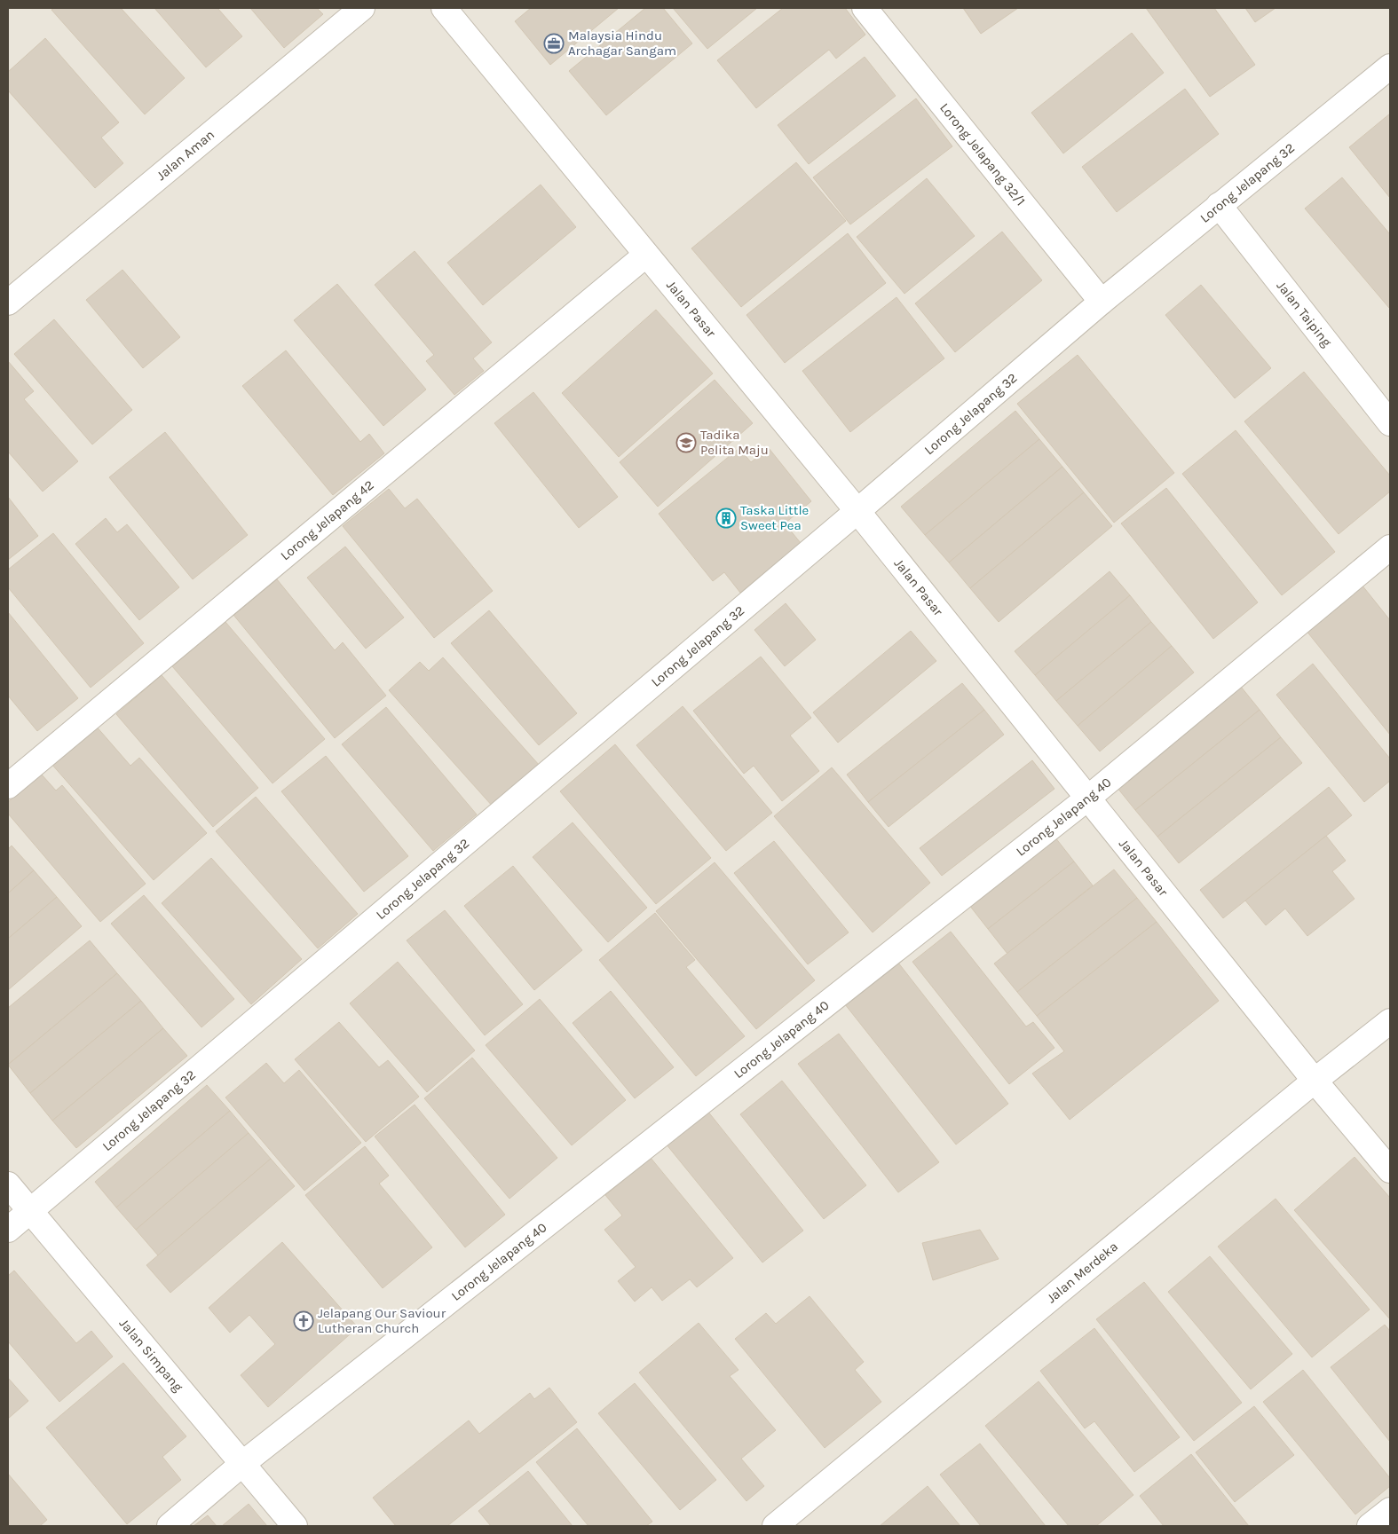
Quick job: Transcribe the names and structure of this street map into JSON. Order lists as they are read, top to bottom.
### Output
{
  "streets": {
    "street": [
      "Lorong Jelapang 32/1",
      "Jalan Aman",
      "Lorong Jelapang 32",
      "Jalan Pasar",
      "Jalan Taiping",
      "Lorong Jelapang 42",
      "Lorong Jelapang 40",
      "Jalan Merdeka",
      "Jalan Simpang"
    ]
  },
  "crossings": [
    ["Lorong Jelapang 32/1", "Lorong Jelapang 32"],
    ["Lorong Jelapang 32", "Jalan Pasar"],
    ["Lorong Jelapang 32", "Jalan Taiping"],
    ["Lorong Jelapang 32", "Jalan Simpang"],
    ["Jalan Pasar", "Lorong Jelapang 42"],
    ["Jalan Pasar", "Lorong Jelapang 40"],
    ["Jalan Pasar", "Jalan Merdeka"],
    ["Lorong Jelapang 40", "Jalan Simpang"]
  ],
  "places": {
    "office": ["Malaysia Hindu Archagar Sangam"],
    "school or university": ["Tadika Pelita Maju"],
    "building": ["Taska Little Sweet Pea"],
    "church": ["Jelapang Our Saviour Lutheran Church"]
  }
}
